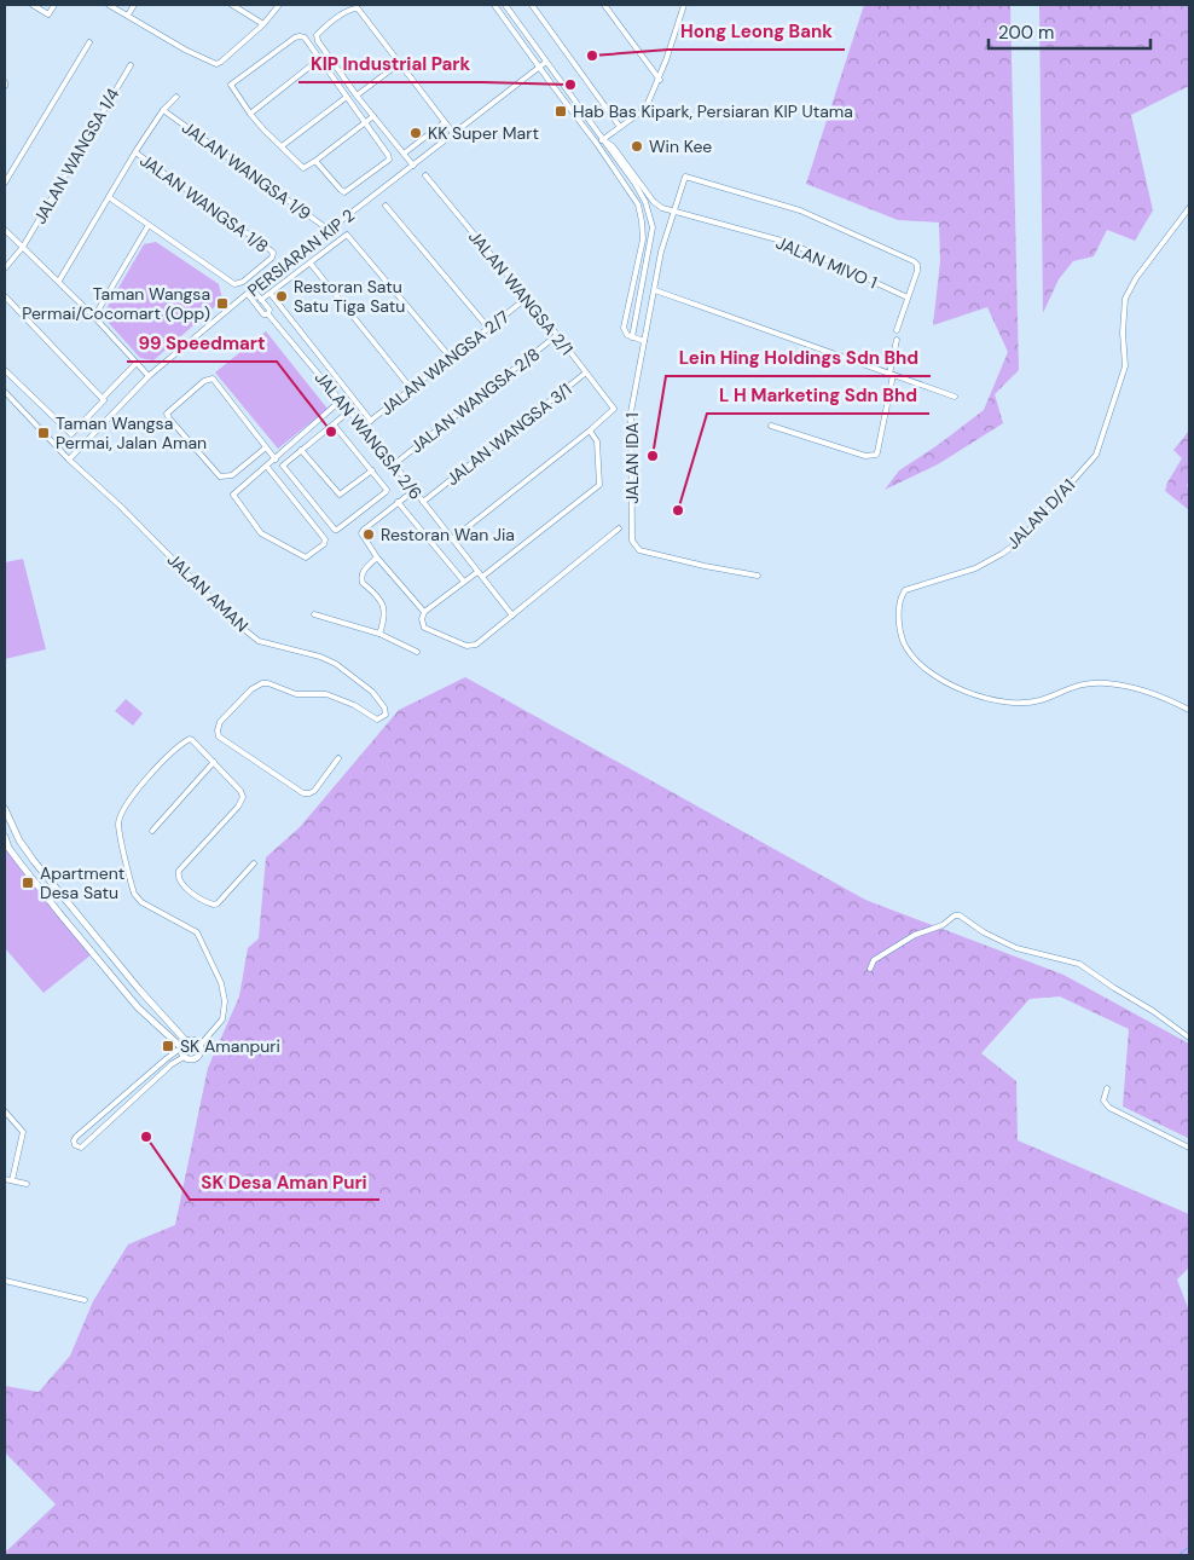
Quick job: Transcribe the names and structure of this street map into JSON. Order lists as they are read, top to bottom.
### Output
{
  "streets": {
    "street": [
      "JALAN WANGSA 1/4",
      "JALAN WANGSA 1/9",
      "JALAN WANGSA 1/8",
      "PERSIARAN KIP 2",
      "JALAN MIVO 1",
      "JALAN WANGSA 2/1",
      "JALAN WANGSA 2/7",
      "JALAN WANGSA 2/8",
      "JALAN WANGSA 3/1",
      "JALAN WANGSA 2/6",
      "JALAN IDA 1",
      "JALAN D/A1",
      "JALAN AMAN"
    ]
  },
  "crossings": [
    ["JALAN WANGSA 1/9", "PERSIARAN KIP 2"],
    ["PERSIARAN KIP 2", "JALAN WANGSA 2/6"],
    ["PERSIARAN KIP 2", "JALAN AMAN"],
    ["JALAN MIVO 1", "JALAN IDA 1"],
    ["JALAN WANGSA 2/1", "JALAN WANGSA 2/7"],
    ["JALAN WANGSA 2/1", "JALAN WANGSA 2/8"],
    ["JALAN WANGSA 2/1", "JALAN WANGSA 3/1"],
    ["JALAN WANGSA 2/7", "JALAN WANGSA 2/6"],
    ["JALAN WANGSA 2/8", "JALAN WANGSA 2/6"],
    ["JALAN WANGSA 3/1", "JALAN WANGSA 2/6"]
  ],
  "places": {
    "other": [
      "Hong Leong Bank",
      "KIP Industrial Park",
      "KK Super Mart",
      "Win Kee",
      "Restoran Satu Satu Tiga Satu",
      "99 Speedmart",
      "Lein Hing Holdings Sdn Bhd",
      "L H Marketing Sdn Bhd",
      "Restoran Wan Jia",
      "SK Desa Aman Puri"
    ],
    "transit": [
      "Hab Bas Kipark, Persiaran KIP Utama",
      "Taman Wangsa Permai/Cocomart (Opp)",
      "Taman Wangsa Permai, Jalan Aman",
      "Apartment Desa Satu",
      "SK Amanpuri"
    ]
  },
  "scale_bar": "200 m"
}
